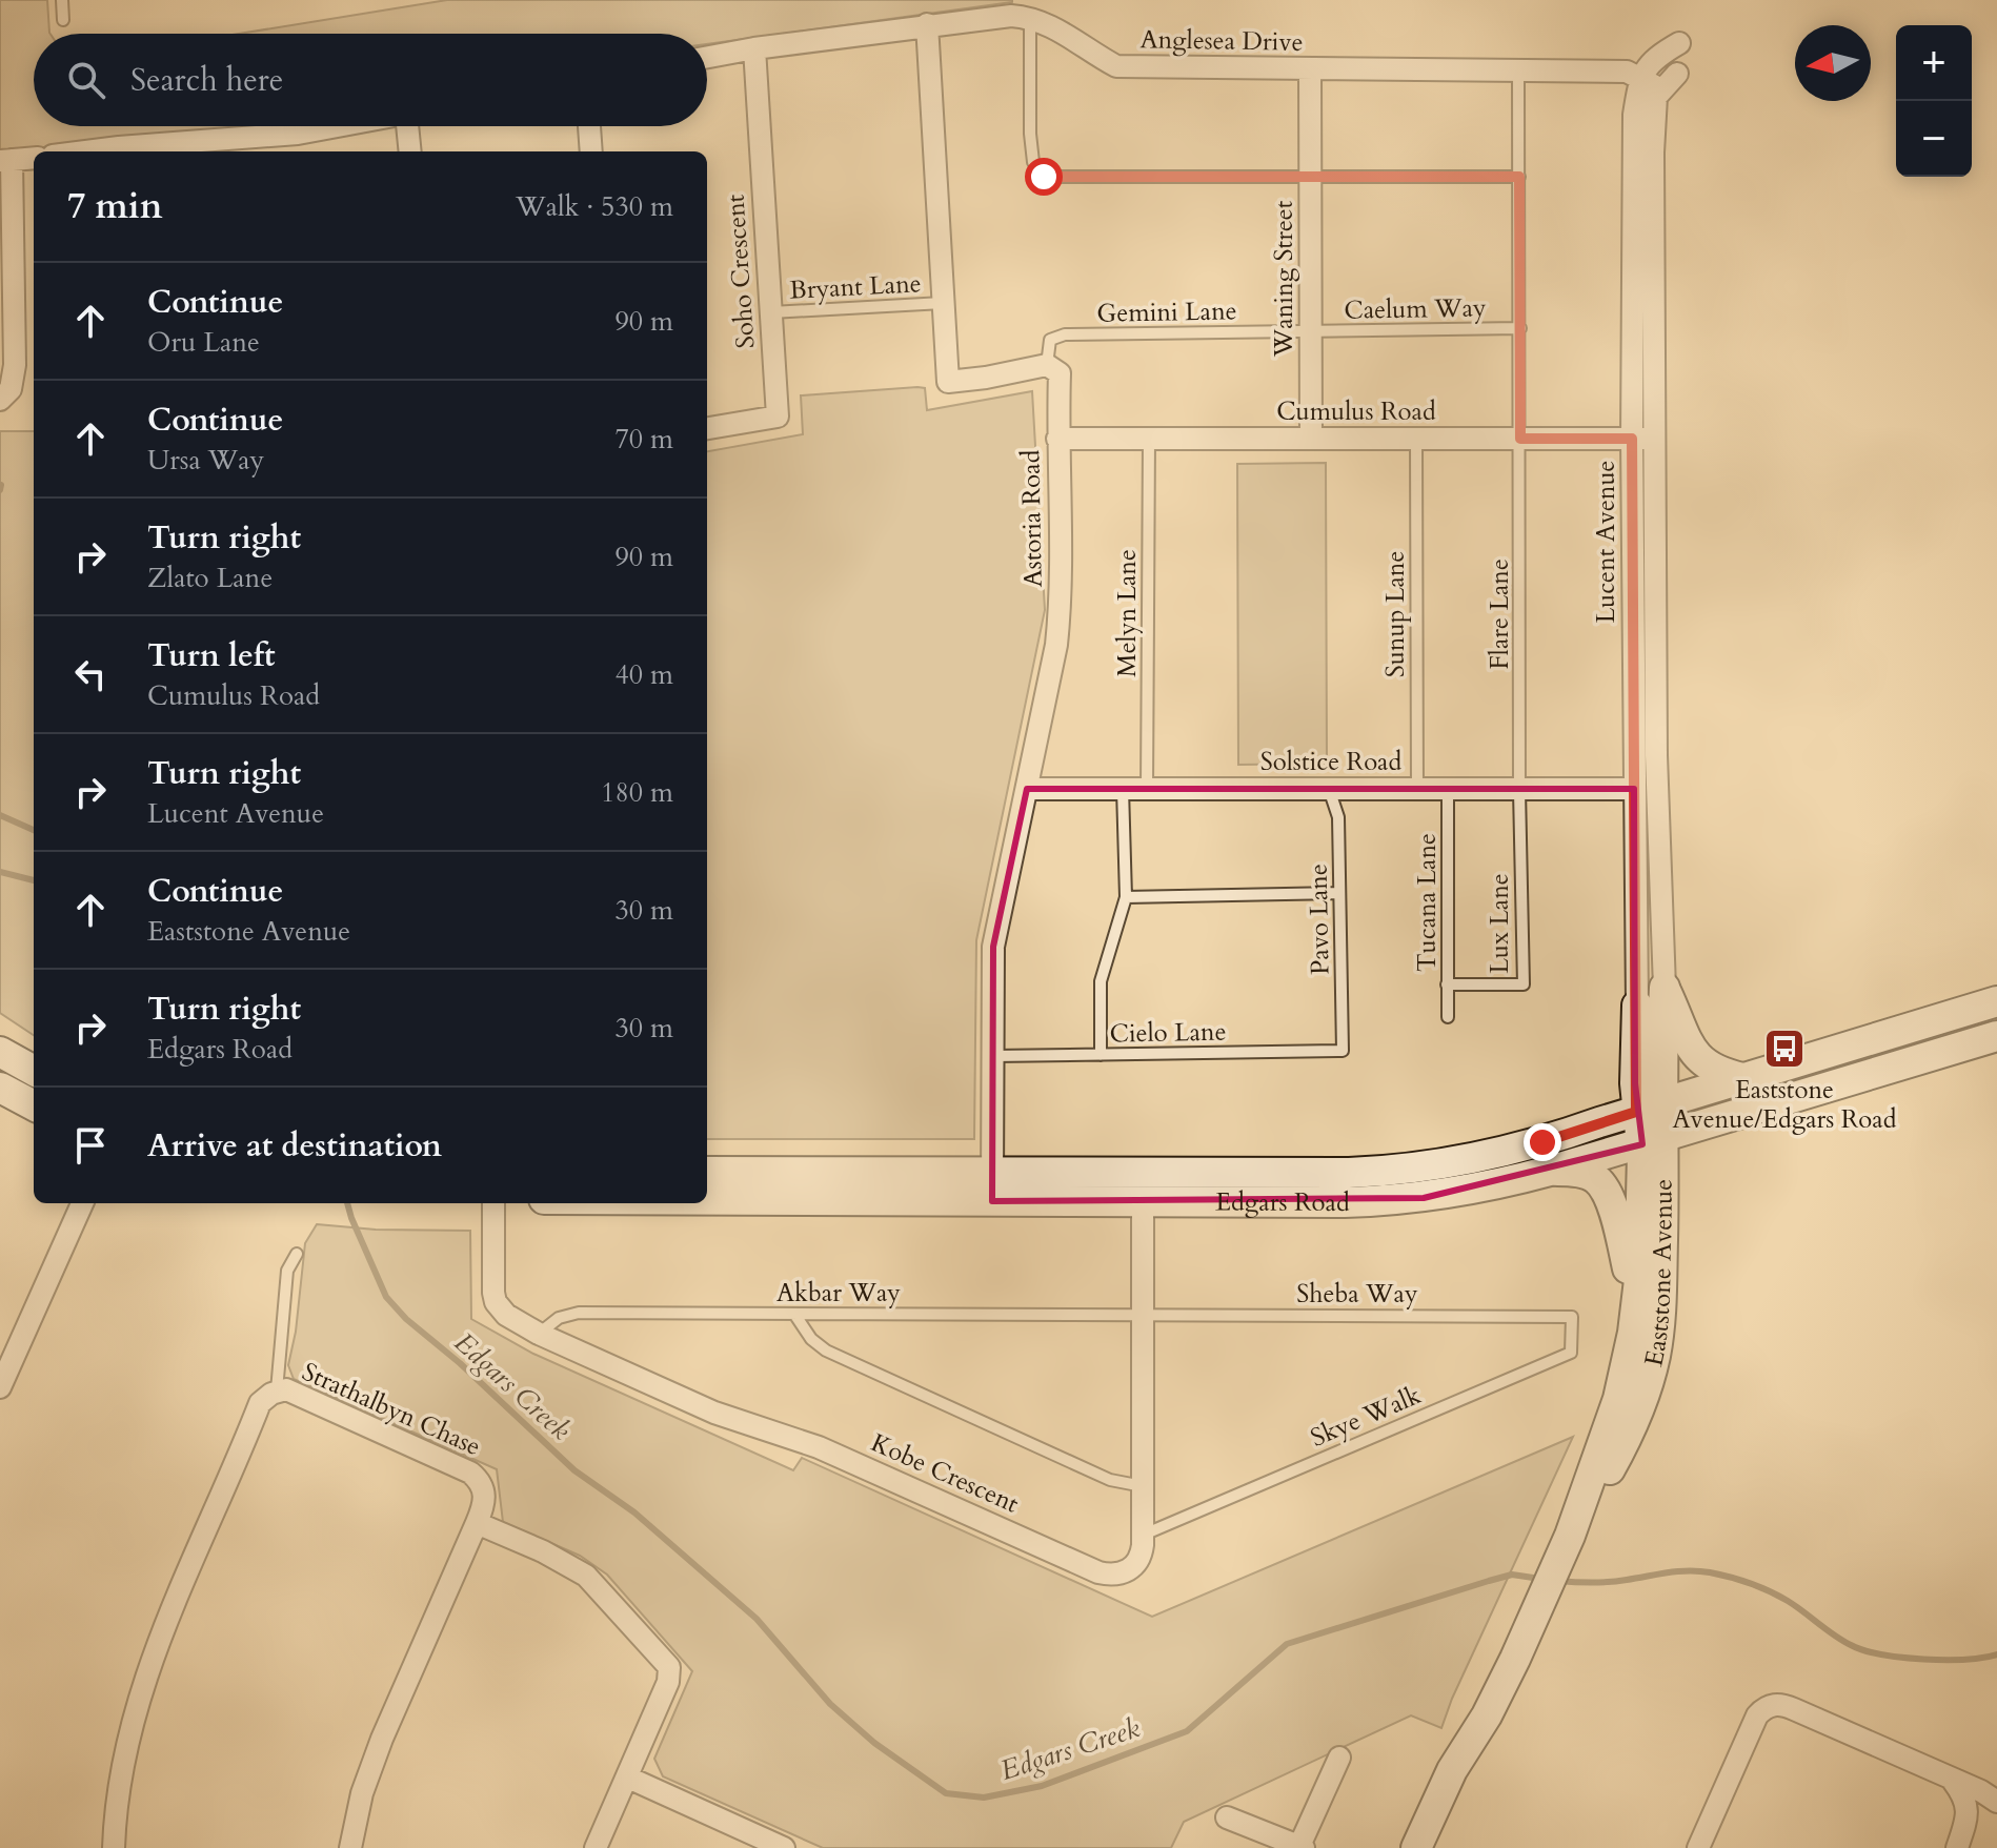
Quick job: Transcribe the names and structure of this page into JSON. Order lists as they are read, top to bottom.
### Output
{
  "streets": {
    "main road": ["Edgars Road", "Eaststone Avenue"],
    "street": [
      "Anglesea Drive",
      "Soho Crescent",
      "Waning Street",
      "Cumulus Road",
      "Astoria Road",
      "Lucent Avenue",
      "Solstice Road",
      "Strathalbyn Chase",
      "Kobe Crescent"
    ],
    "lane": [
      "Bryant Lane",
      "Caelum Way",
      "Gemini Lane",
      "Melyn Lane",
      "Sunup Lane",
      "Flare Lane",
      "Tucana Lane",
      "Pavo Lane",
      "Lux Lane",
      "Cielo Lane",
      "Akbar Way",
      "Sheba Way",
      "Skye Walk"
    ]
  },
  "crossings": [
    ["Anglesea Drive", "Soho Crescent"],
    ["Anglesea Drive", "Waning Street"],
    ["Anglesea Drive", "Lucent Avenue"],
    ["Anglesea Drive", "Flare Lane"],
    ["Soho Crescent", "Bryant Lane"],
    ["Waning Street", "Caelum Way"],
    ["Waning Street", "Gemini Lane"],
    ["Waning Street", "Cumulus Road"],
    ["Caelum Way", "Gemini Lane"],
    ["Caelum Way", "Flare Lane"],
    ["Gemini Lane", "Astoria Road"],
    ["Cumulus Road", "Astoria Road"],
    ["Cumulus Road", "Lucent Avenue"],
    ["Cumulus Road", "Melyn Lane"],
    ["Cumulus Road", "Sunup Lane"],
    ["Cumulus Road", "Flare Lane"],
    ["Astoria Road", "Solstice Road"],
    ["Astoria Road", "Cielo Lane"],
    ["Astoria Road", "Edgars Road"],
    ["Lucent Avenue", "Solstice Road"],
    ["Lucent Avenue", "Eaststone Avenue"],
    ["Melyn Lane", "Solstice Road"],
    ["Sunup Lane", "Solstice Road"],
    ["Flare Lane", "Solstice Road"],
    ["Flare Lane", "Lux Lane"],
    ["Solstice Road", "Tucana Lane"],
    ["Solstice Road", "Pavo Lane"],
    ["Solstice Road", "Lux Lane"],
    ["Tucana Lane", "Lux Lane"],
    ["Pavo Lane", "Cielo Lane"],
    ["Edgars Road", "Eaststone Avenue"],
    ["Edgars Road", "Kobe Crescent"],
    ["Akbar Way", "Sheba Way"],
    ["Akbar Way", "Kobe Crescent"],
    ["Sheba Way", "Skye Walk"],
    ["Sheba Way", "Kobe Crescent"],
    ["Skye Walk", "Kobe Crescent"]
  ],
  "water": ["Edgars Creek"],
  "places": {
    "bus stop": ["Eaststone Avenue/Edgars Road"]
  },
  "north": "left",
  "page": {
    "map_buttons": ["+", "−"],
    "search": "Search here",
    "heading": ["7 min", "Walk · 530 m"],
    "list": [
      ["Continue", "Oru Lane", "90 m"],
      ["Continue", "Ursa Way", "70 m"],
      ["Turn right", "Zlato Lane", "90 m"],
      ["Turn left", "Cumulus Road", "40 m"],
      ["Turn right", "Lucent Avenue", "180 m"],
      ["Continue", "Eaststone Avenue", "30 m"],
      ["Turn right", "Edgars Road", "30 m"],
      "Arrive at destination"
    ]
  }
}
